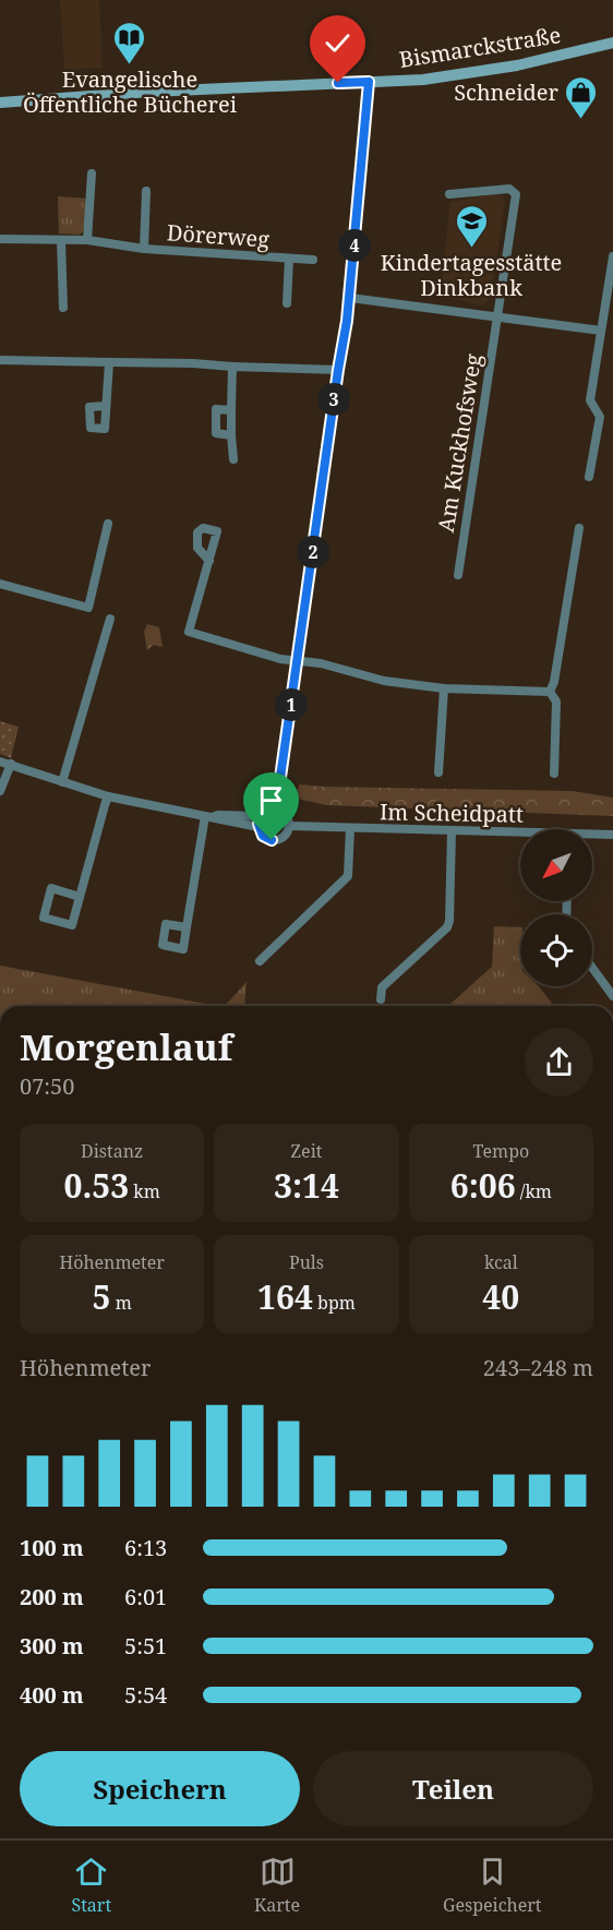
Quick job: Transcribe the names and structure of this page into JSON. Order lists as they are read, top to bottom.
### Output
{
  "streets": {
    "street": [
      "Bismarckstraße",
      "Dörerweg",
      "Am Kuckhofsweg",
      "Im Scheidpatt"
    ]
  },
  "places": {
    "library": ["Evangelische Öffentliche Bücherei"],
    "shop": ["Schneider"],
    "school or university": ["Kindertagesstätte Dinkbank"]
  },
  "north": "bottom left",
  "page": {
    "pins": [
      "4",
      "3",
      "2",
      "1"
    ],
    "heading": ["Morgenlauf", "07:50"],
    "stats": [
      ["Distanz", "0.53 km"],
      ["Zeit", "3:14"],
      ["Tempo", "6:06 /km"],
      ["Höhenmeter", "5 m"],
      ["Puls", "164 bpm"],
      ["kcal", "40"]
    ],
    "chart": ["Höhenmeter", "243–248 m"],
    "list": [
      {
        "name": "100 m",
        "note": "6:13"
      },
      {
        "name": "200 m",
        "note": "6:01"
      },
      {
        "name": "300 m",
        "note": "5:51"
      },
      {
        "name": "400 m",
        "note": "5:54"
      }
    ],
    "buttons": ["Speichern", "Teilen"],
    "tabs": ["Start", "Karte", "Gespeichert"]
  }
}
